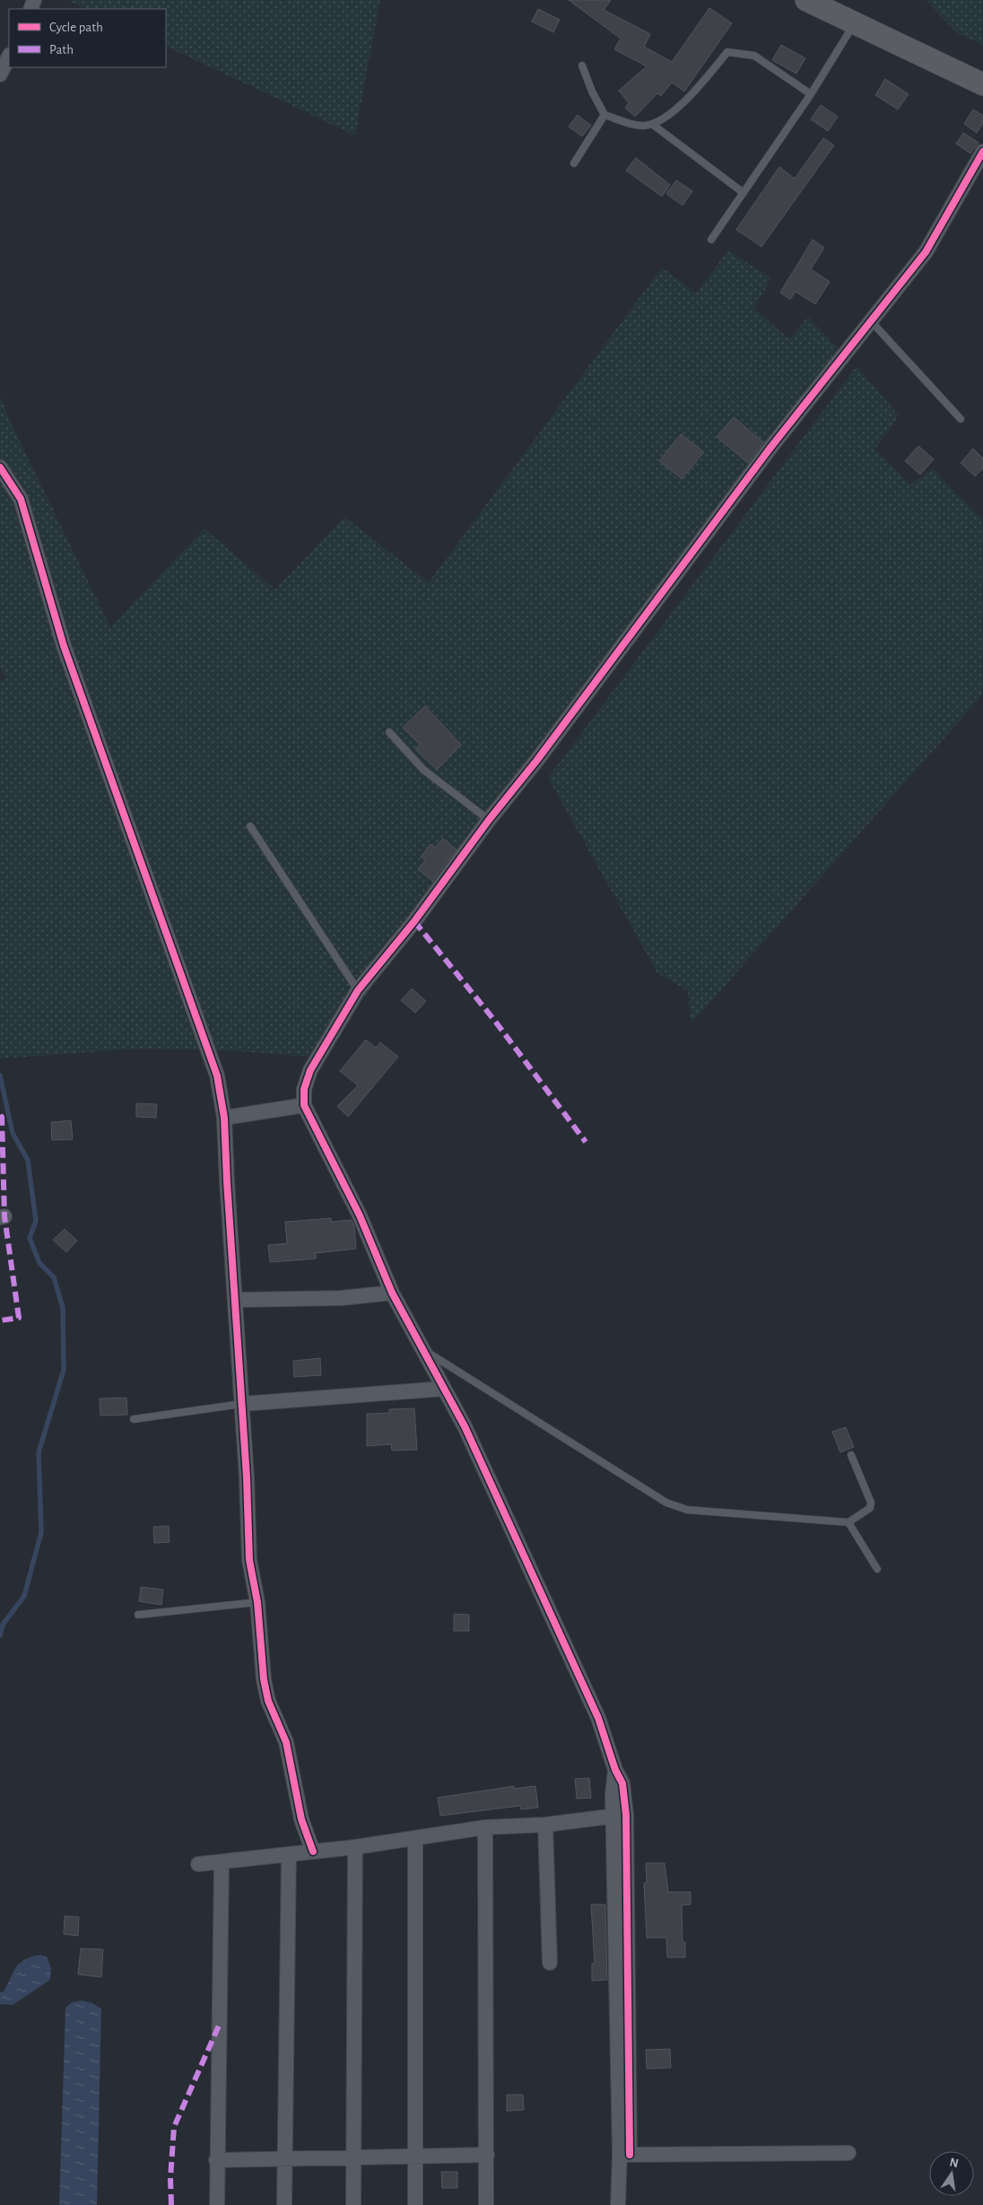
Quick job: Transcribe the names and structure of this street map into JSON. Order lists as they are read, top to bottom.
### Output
{
  "legend": ["Cycle path", "Path"],
  "north": "top"
}
